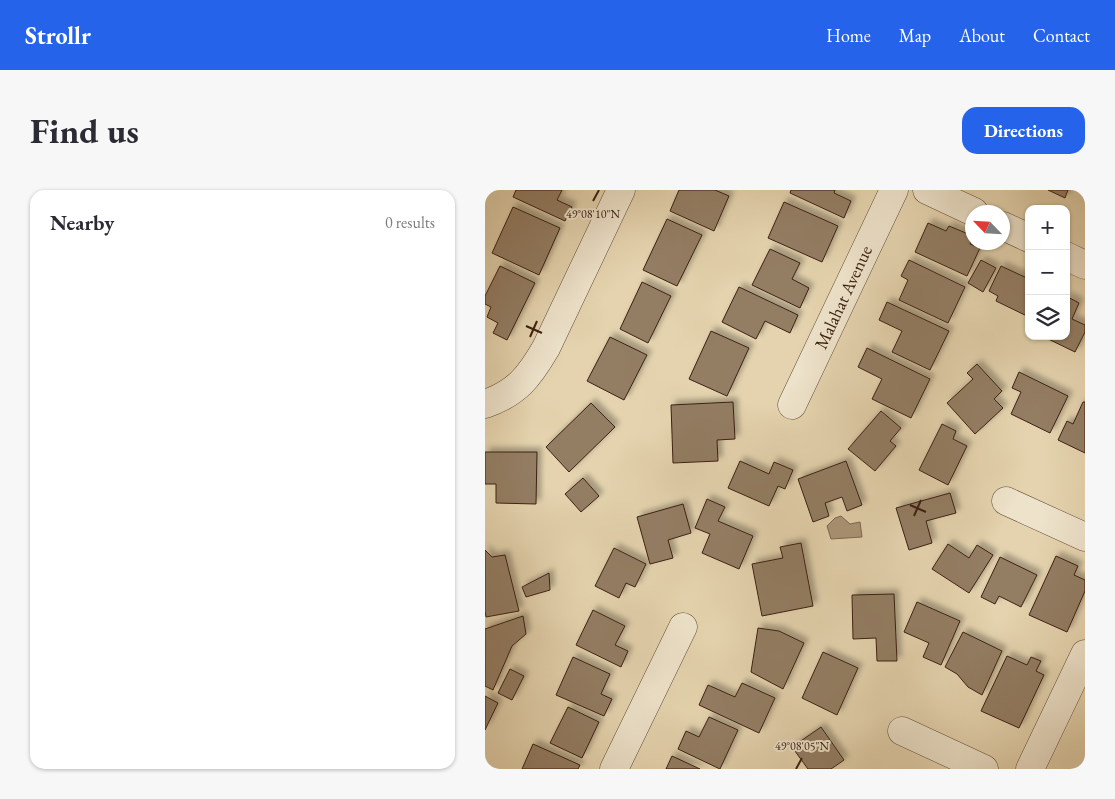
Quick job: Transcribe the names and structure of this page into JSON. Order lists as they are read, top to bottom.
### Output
{
  "streets": {
    "street": ["Malahat Avenue"]
  },
  "north": "top left",
  "page": {
    "header": "Strollr",
    "nav": [
      "Home",
      "Map",
      "About",
      "Contact"
    ],
    "buttons": "Directions",
    "title": "Find us",
    "heading": ["Nearby", "0 results"],
    "map_buttons": ["+", "−"]
  },
  "coordinates": ["49°08'10\"N", "49°08'05\"N"]
}
